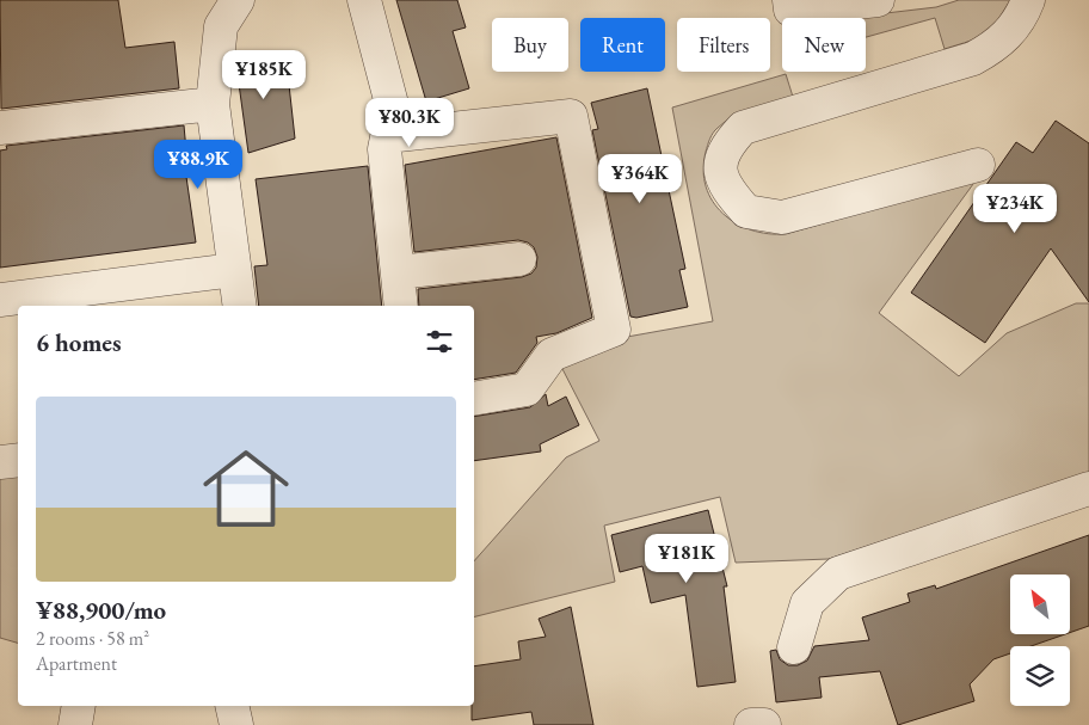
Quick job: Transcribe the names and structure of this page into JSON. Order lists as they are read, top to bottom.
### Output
{
  "north": "top left",
  "page": {
    "chip": [
      "Buy",
      "Rent",
      "Filters",
      "New"
    ],
    "price": [
      "¥185K",
      "¥80.3K",
      "¥88.9K",
      "¥364K",
      "¥234K",
      "¥181K"
    ],
    "heading": "6 homes",
    "list": [
      {
        "name": "¥88,900/mo",
        "note": "2 rooms · 58 m² · Apartment"
      }
    ]
  }
}
